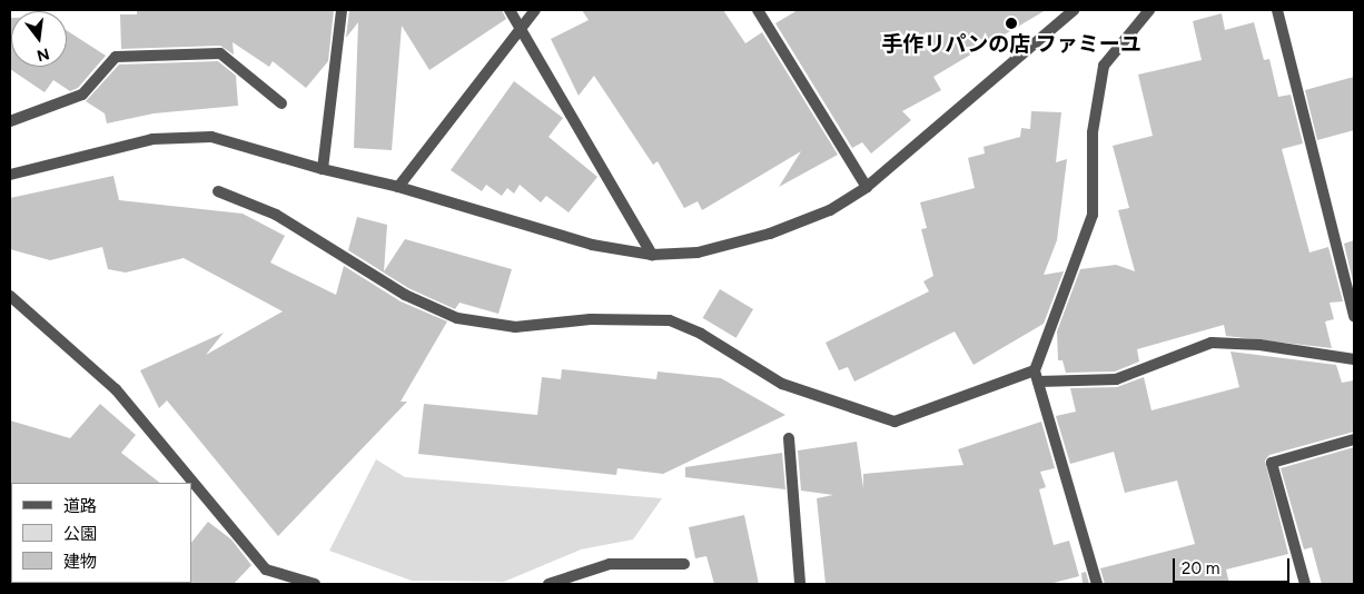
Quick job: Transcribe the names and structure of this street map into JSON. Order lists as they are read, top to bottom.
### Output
{
  "places": ["手作リパンの店 ファミーユ"],
  "legend": ["道路", "公園", "建物"],
  "scale_bar": "20 m",
  "north": "bottom"
}
